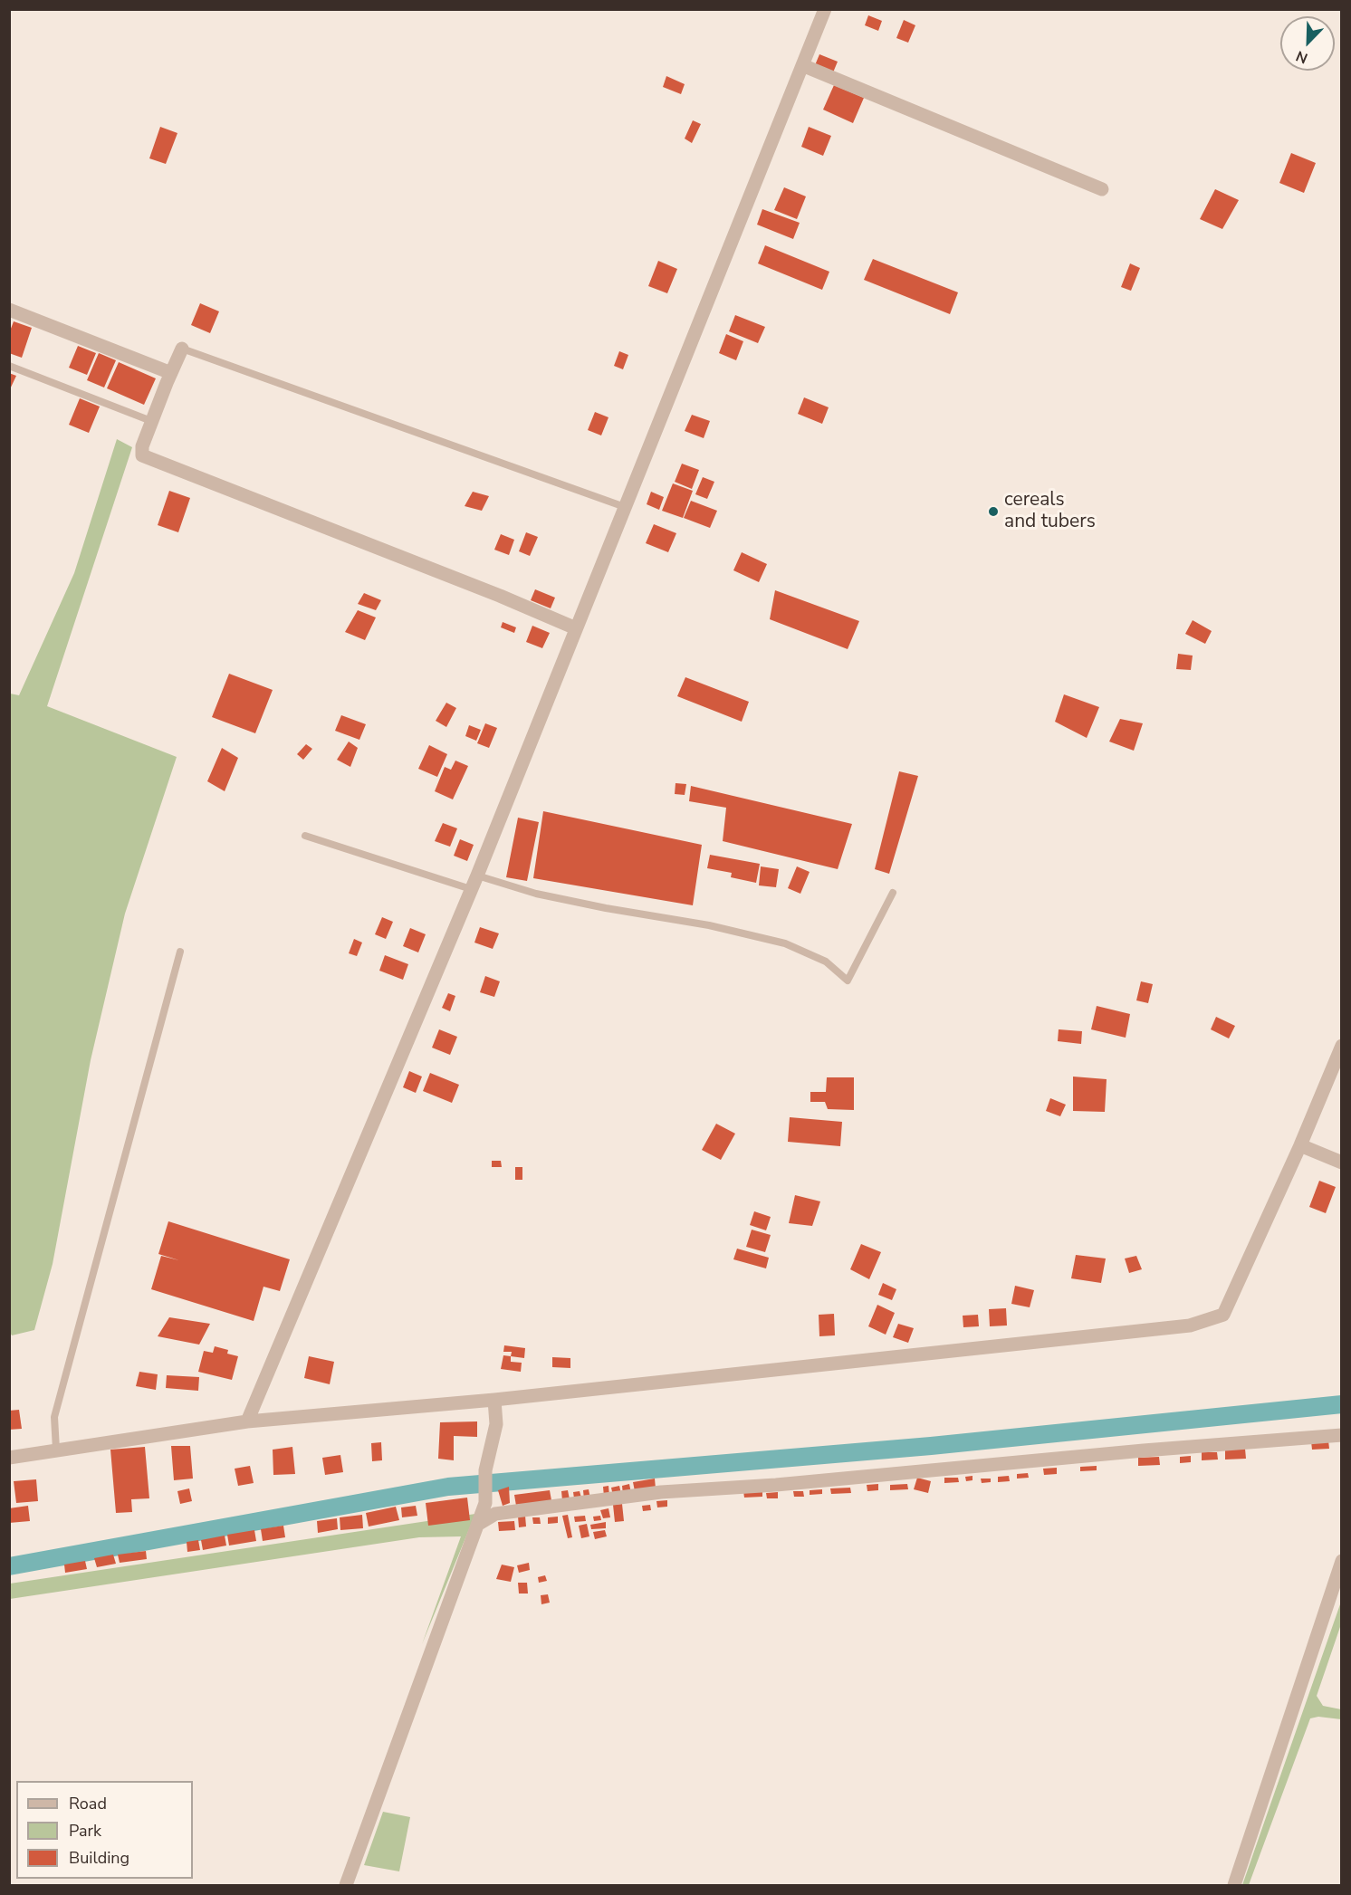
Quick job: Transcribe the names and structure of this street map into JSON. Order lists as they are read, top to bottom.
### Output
{
  "places": ["cereals and tubers"],
  "legend": ["Road", "Park", "Building"],
  "north": "bottom left"
}
